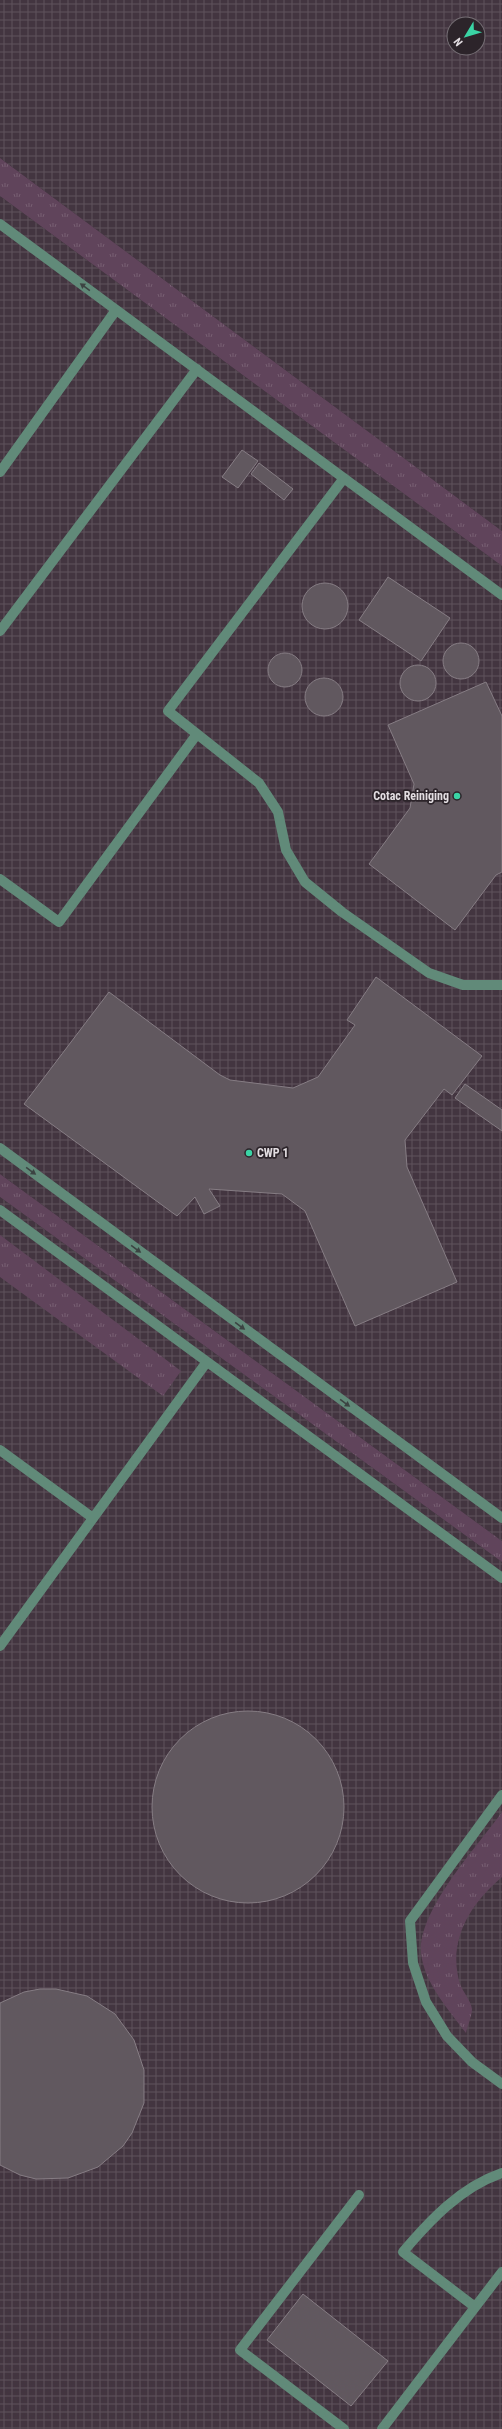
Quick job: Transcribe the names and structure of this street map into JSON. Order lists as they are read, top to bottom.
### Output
{
  "places": ["Cotac Reiniging", "CWP 1"],
  "north": "bottom left"
}
